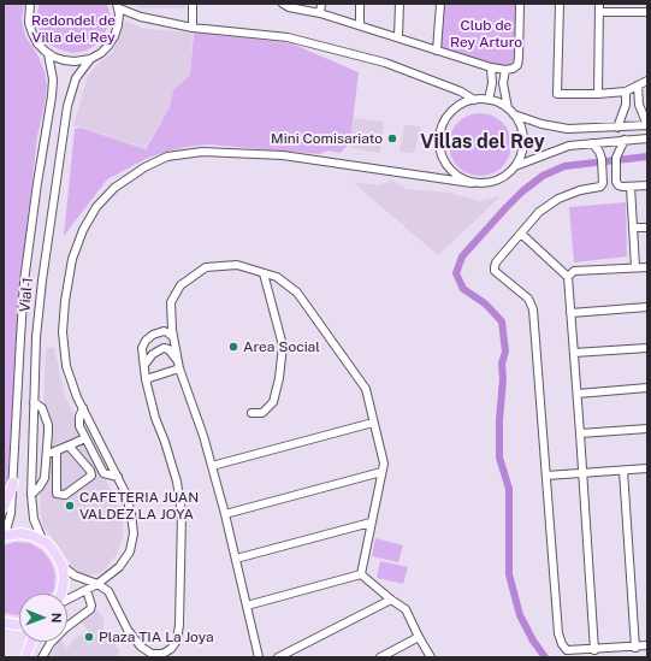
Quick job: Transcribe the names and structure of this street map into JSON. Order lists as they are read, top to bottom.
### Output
{
  "streets": {
    "street": ["Vial 1"]
  },
  "districts": ["Villas del Rey"],
  "parks": ["Redondel de Villa del Rey", "Club de Rey Arturo"],
  "places": [
    "Mini Comisariato",
    "Area Social",
    "CAFETERIA JUAN VALDEZ LA JOYA",
    "Plaza TIA La Joya"
  ],
  "north": "right"
}
